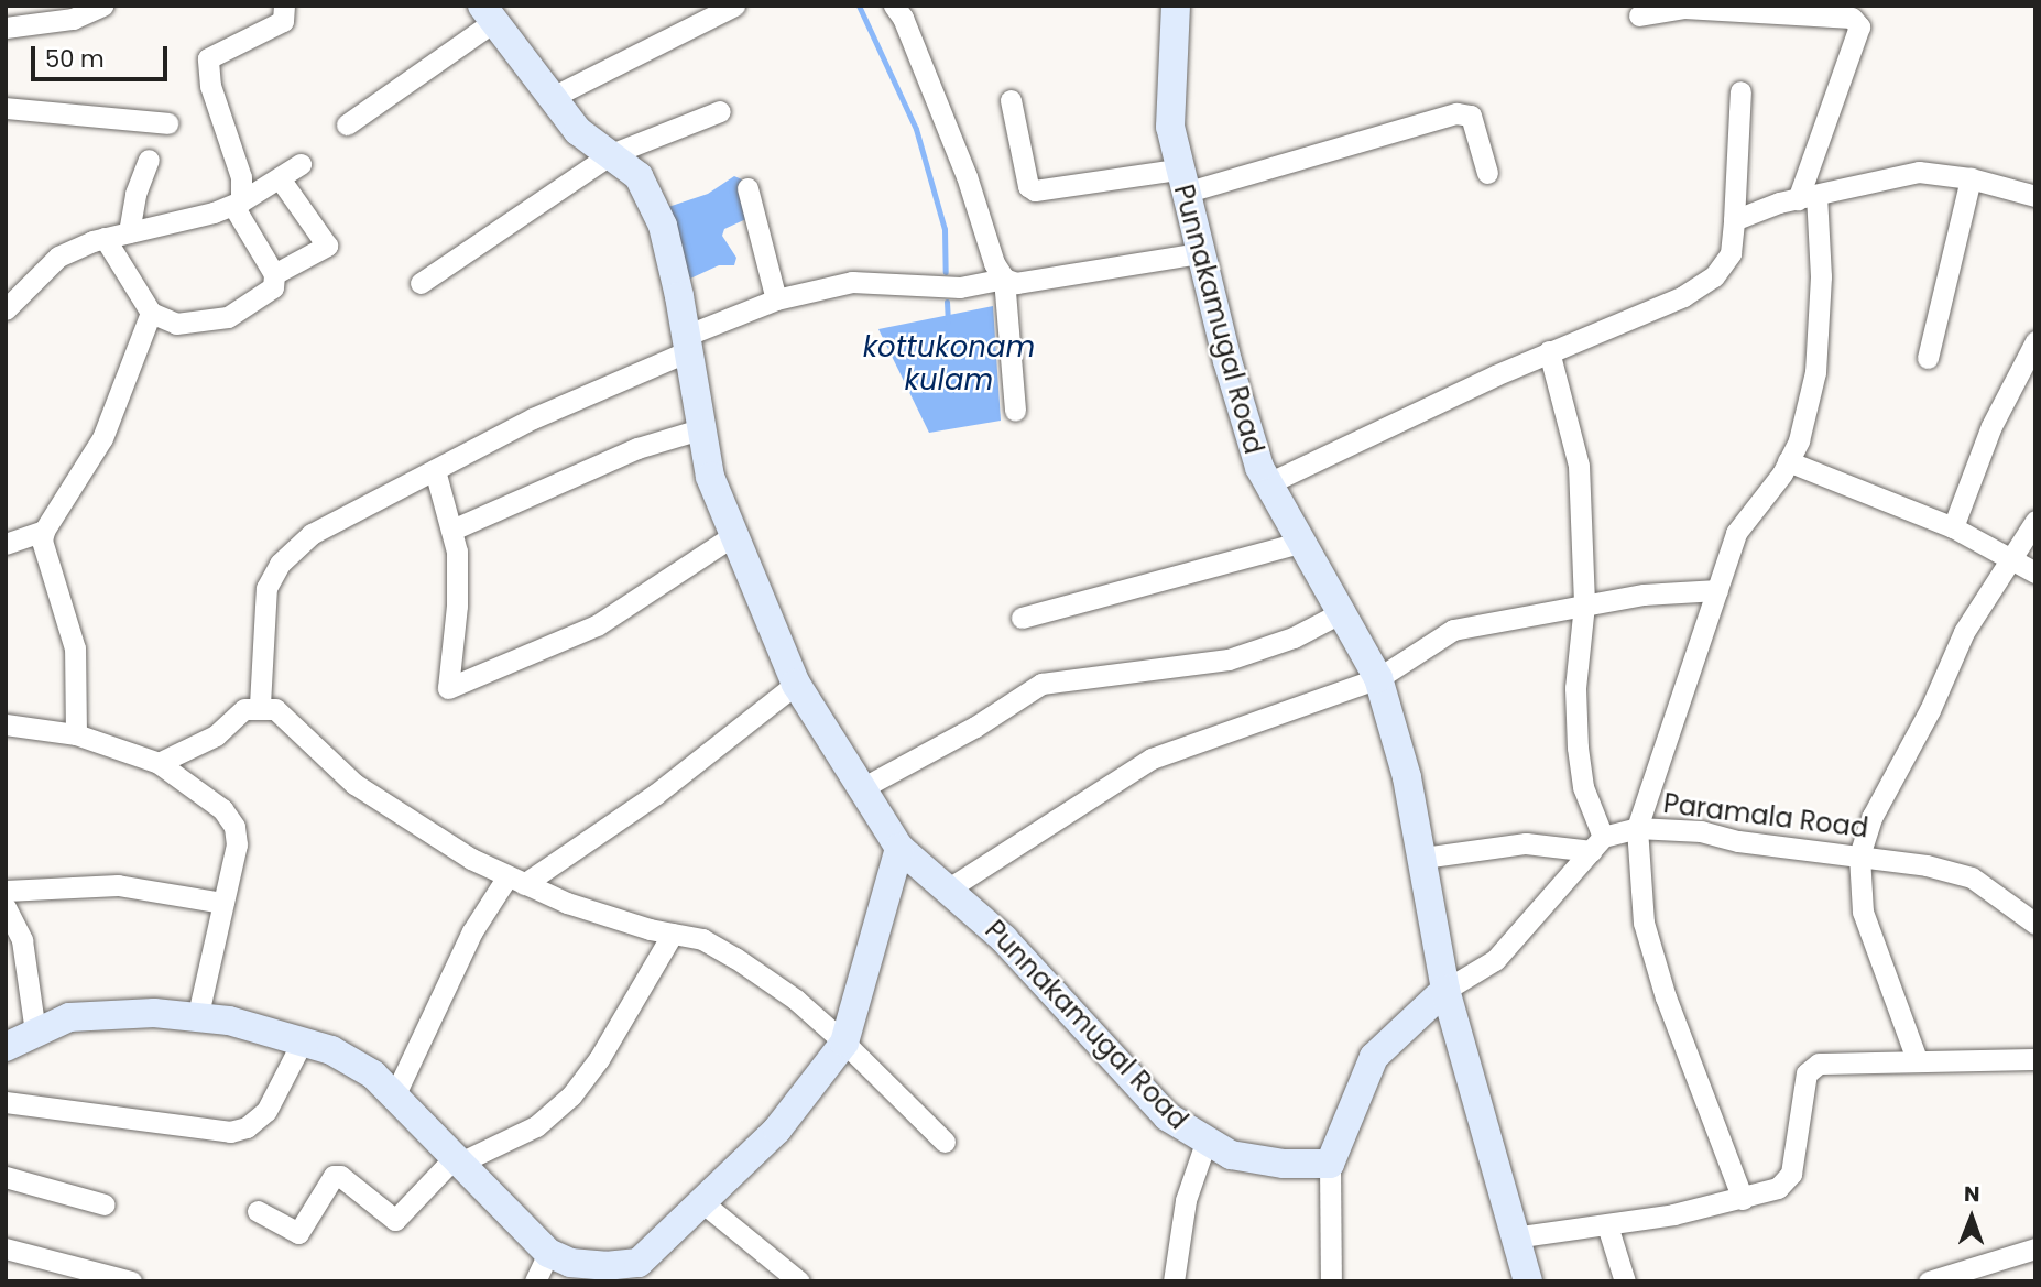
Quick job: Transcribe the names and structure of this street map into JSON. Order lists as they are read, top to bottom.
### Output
{
  "streets": {
    "street": ["Punnakamugal Road", "Paramala Road"]
  },
  "water": ["kottukonam kulam"],
  "scale_bar": "50 m",
  "north": "top"
}
